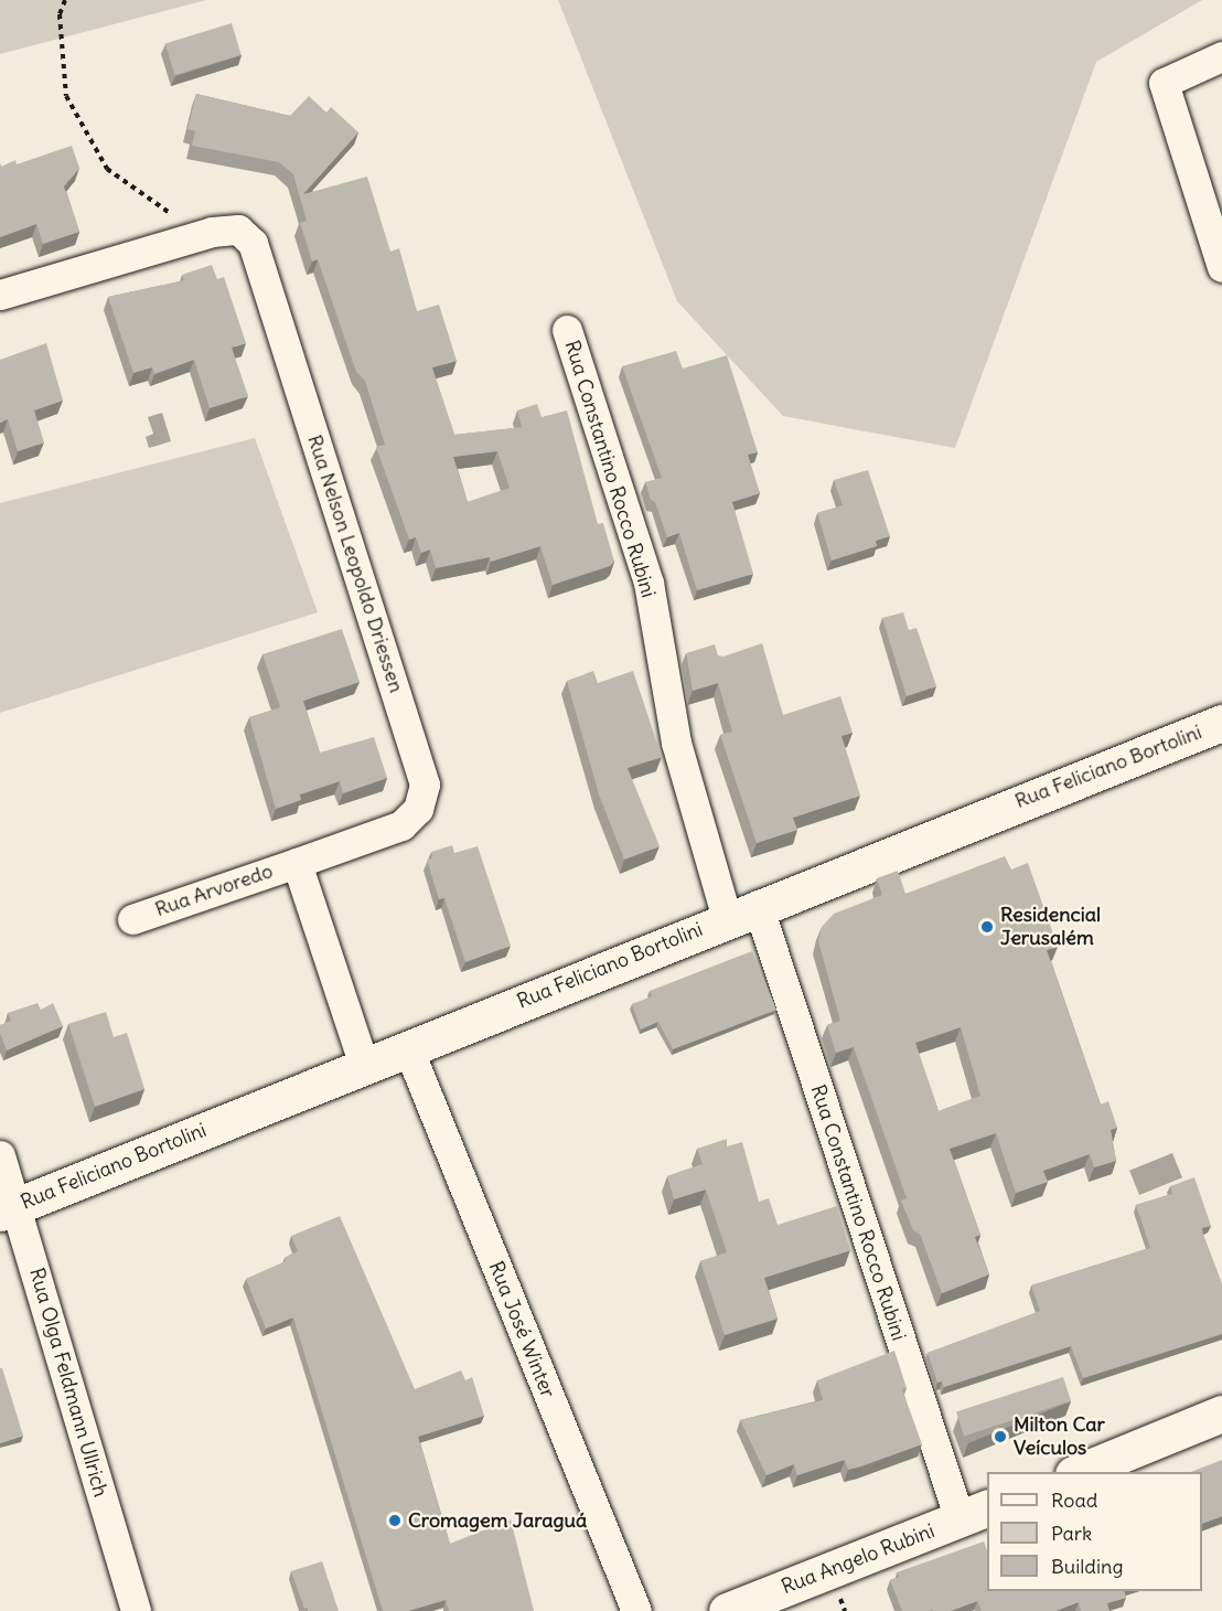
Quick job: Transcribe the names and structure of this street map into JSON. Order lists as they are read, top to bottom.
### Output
{
  "streets": {
    "main road": ["Rua Feliciano Bortolini", "Rua Angelo Rubini"],
    "street": [
      "Rua Constantino Rocco Rubini",
      "Rua Nelson Leopoldo Driessen",
      "Rua Arvoredo",
      "Rua José Winter",
      "Rua Olga Feldmann Ullrich"
    ]
  },
  "crossings": [
    ["Rua Constantino Rocco Rubini", "Rua Feliciano Bortolini"],
    ["Rua Constantino Rocco Rubini", "Rua Angelo Rubini"],
    ["Rua Nelson Leopoldo Driessen", "Rua Arvoredo"],
    ["Rua Feliciano Bortolini", "Rua José Winter"],
    ["Rua Feliciano Bortolini", "Rua Olga Feldmann Ullrich"]
  ],
  "places": ["Residencial Jerusalém", "Milton Car Veículos", "Cromagem Jaraguá"],
  "legend": ["Road", "Park", "Building"]
}
